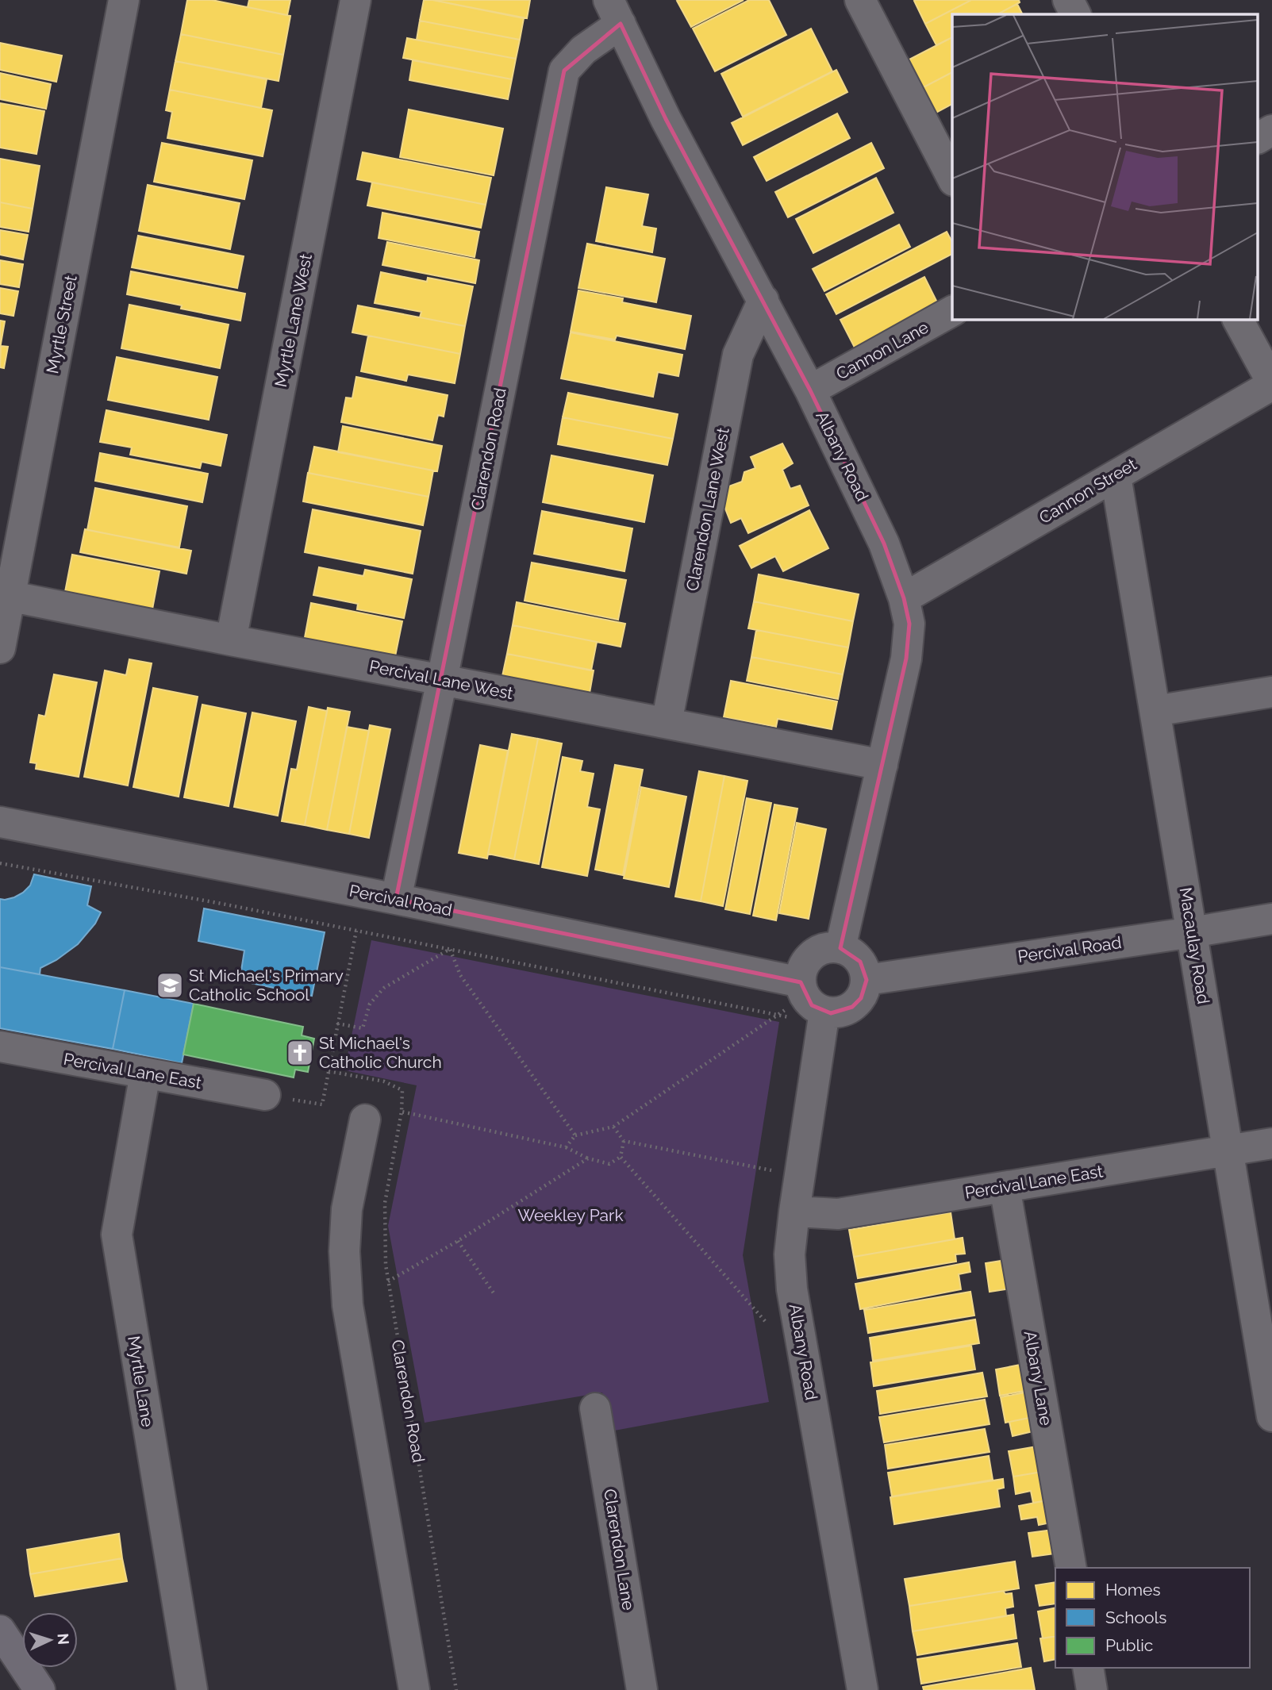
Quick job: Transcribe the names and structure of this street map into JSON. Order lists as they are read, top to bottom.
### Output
{
  "streets": {
    "street": [
      "Myrtle Lane West",
      "Myrtle Street",
      "Cannon Lane",
      "Clarendon Road",
      "Albany Road",
      "Cannon Street",
      "Clarendon Lane West",
      "Percival Lane West",
      "Percival Road",
      "Macaulay Road",
      "Percival Lane East",
      "Albany Lane",
      "Myrtle Lane",
      "Clarendon Lane"
    ]
  },
  "crossings": [
    ["Myrtle Lane West", "Percival Lane West"],
    ["Myrtle Street", "Percival Lane West"],
    ["Cannon Lane", "Albany Road"],
    ["Clarendon Road", "Albany Road"],
    ["Clarendon Road", "Percival Lane West"],
    ["Clarendon Road", "Percival Road"],
    ["Albany Road", "Cannon Street"],
    ["Albany Road", "Clarendon Lane West"],
    ["Albany Road", "Percival Lane West"],
    ["Albany Road", "Percival Road"],
    ["Albany Road", "Percival Lane East"],
    ["Cannon Street", "Macaulay Road"],
    ["Clarendon Lane West", "Percival Lane West"],
    ["Percival Road", "Macaulay Road"],
    ["Macaulay Road", "Percival Lane East"],
    ["Percival Lane East", "Albany Lane"],
    ["Percival Lane East", "Myrtle Lane"]
  ],
  "parks": ["Weekley Park"],
  "places": {
    "school or university": ["St Michael's Primary Catholic School"],
    "church": ["St Michael's Catholic Church"]
  },
  "legend": ["Homes", "Schools", "Public"],
  "north": "right"
}
